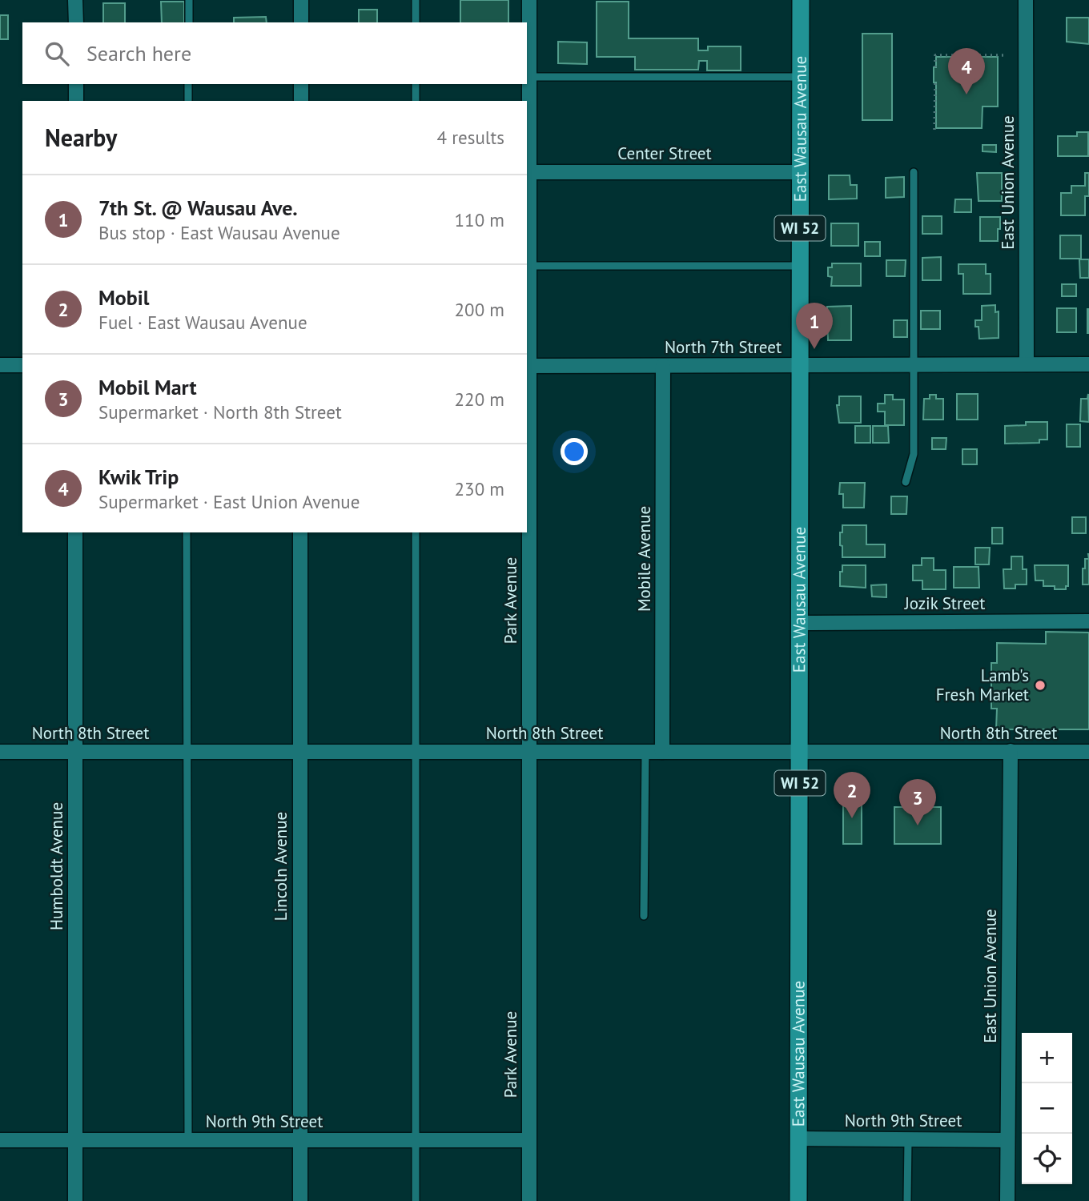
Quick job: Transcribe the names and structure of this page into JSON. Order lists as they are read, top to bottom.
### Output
{
  "streets": {
    "main road": ["East Wausau Avenue", "WI 52"],
    "street": [
      "Center Street",
      "East Union Avenue",
      "North 7th Street",
      "Mobile Avenue",
      "Park Avenue",
      "Jozik Street",
      "North 8th Street",
      "Humboldt Avenue",
      "Lincoln Avenue",
      "North 9th Street"
    ]
  },
  "crossings": [
    ["East Wausau Avenue", "Center Street"],
    ["East Wausau Avenue", "North 7th Street"],
    ["East Wausau Avenue", "Jozik Street"],
    ["East Wausau Avenue", "North 8th Street"],
    ["East Wausau Avenue", "North 9th Street"],
    ["Center Street", "Park Avenue"],
    ["East Union Avenue", "North 7th Street"],
    ["East Union Avenue", "North 8th Street"],
    ["East Union Avenue", "North 9th Street"],
    ["North 7th Street", "Mobile Avenue"],
    ["North 7th Street", "Park Avenue"],
    ["Mobile Avenue", "North 8th Street"],
    ["Park Avenue", "North 8th Street"],
    ["Park Avenue", "North 9th Street"],
    ["North 8th Street", "Humboldt Avenue"],
    ["North 8th Street", "Lincoln Avenue"],
    ["Humboldt Avenue", "North 9th Street"],
    ["Lincoln Avenue", "North 9th Street"]
  ],
  "places": ["Lamb's Fresh Market"],
  "page": {
    "search": "Search here",
    "pins": [
      "4",
      "1",
      "2",
      "3"
    ],
    "heading": ["Nearby", "4 results"],
    "list": [
      {
        "mark": "1",
        "name": "7th St. @ Wausau Ave.",
        "note": "Bus stop · East Wausau Avenue",
        "value": "110 m"
      },
      {
        "mark": "2",
        "name": "Mobil",
        "note": "Fuel · East Wausau Avenue",
        "value": "200 m"
      },
      {
        "mark": "3",
        "name": "Mobil Mart",
        "note": "Supermarket · North 8th Street",
        "value": "220 m"
      },
      {
        "mark": "4",
        "name": "Kwik Trip",
        "note": "Supermarket · East Union Avenue",
        "value": "230 m"
      }
    ],
    "map_buttons": ["+", "−"]
  }
}
